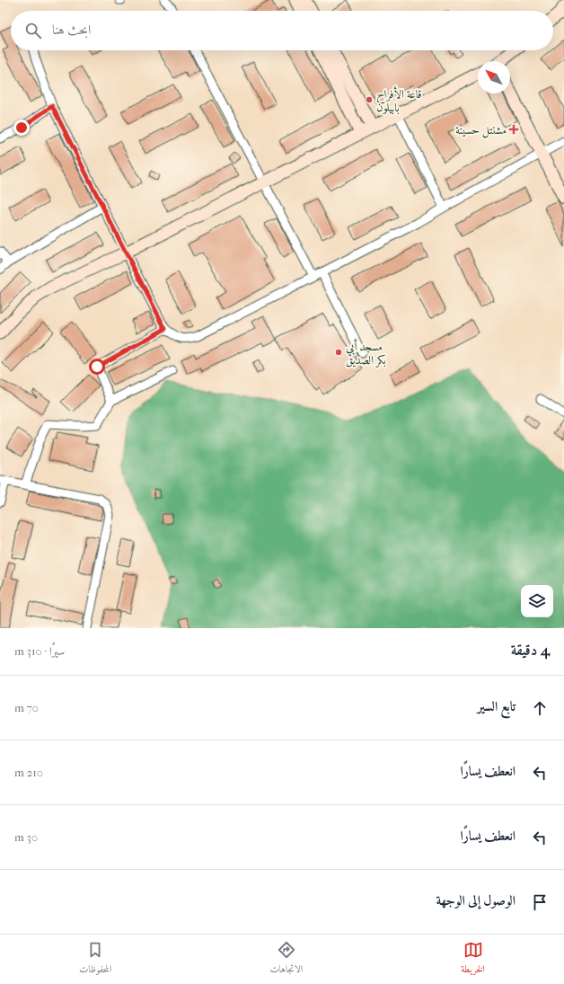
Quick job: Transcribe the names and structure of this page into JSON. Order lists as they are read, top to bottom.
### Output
{
  "places": {
    "other": ["قاعة الأفراح بابيلون", "مسجد أبي بكر الصديق"],
    "health": ["مشنتل حسينة"]
  },
  "north": "top left",
  "page": {
    "search": "ابحث هنا",
    "heading": ["4 دقيقة", "سيرًا · 310 m"],
    "list": [
      ["تابع السير", "70 m"],
      ["انعطف يسارًا", "210 m"],
      ["انعطف يسارًا", "30 m"],
      "الوصول إلى الوجهة"
    ],
    "nav": ["الخريطة", "الاتجاهات", "المحفوظات"]
  }
}
